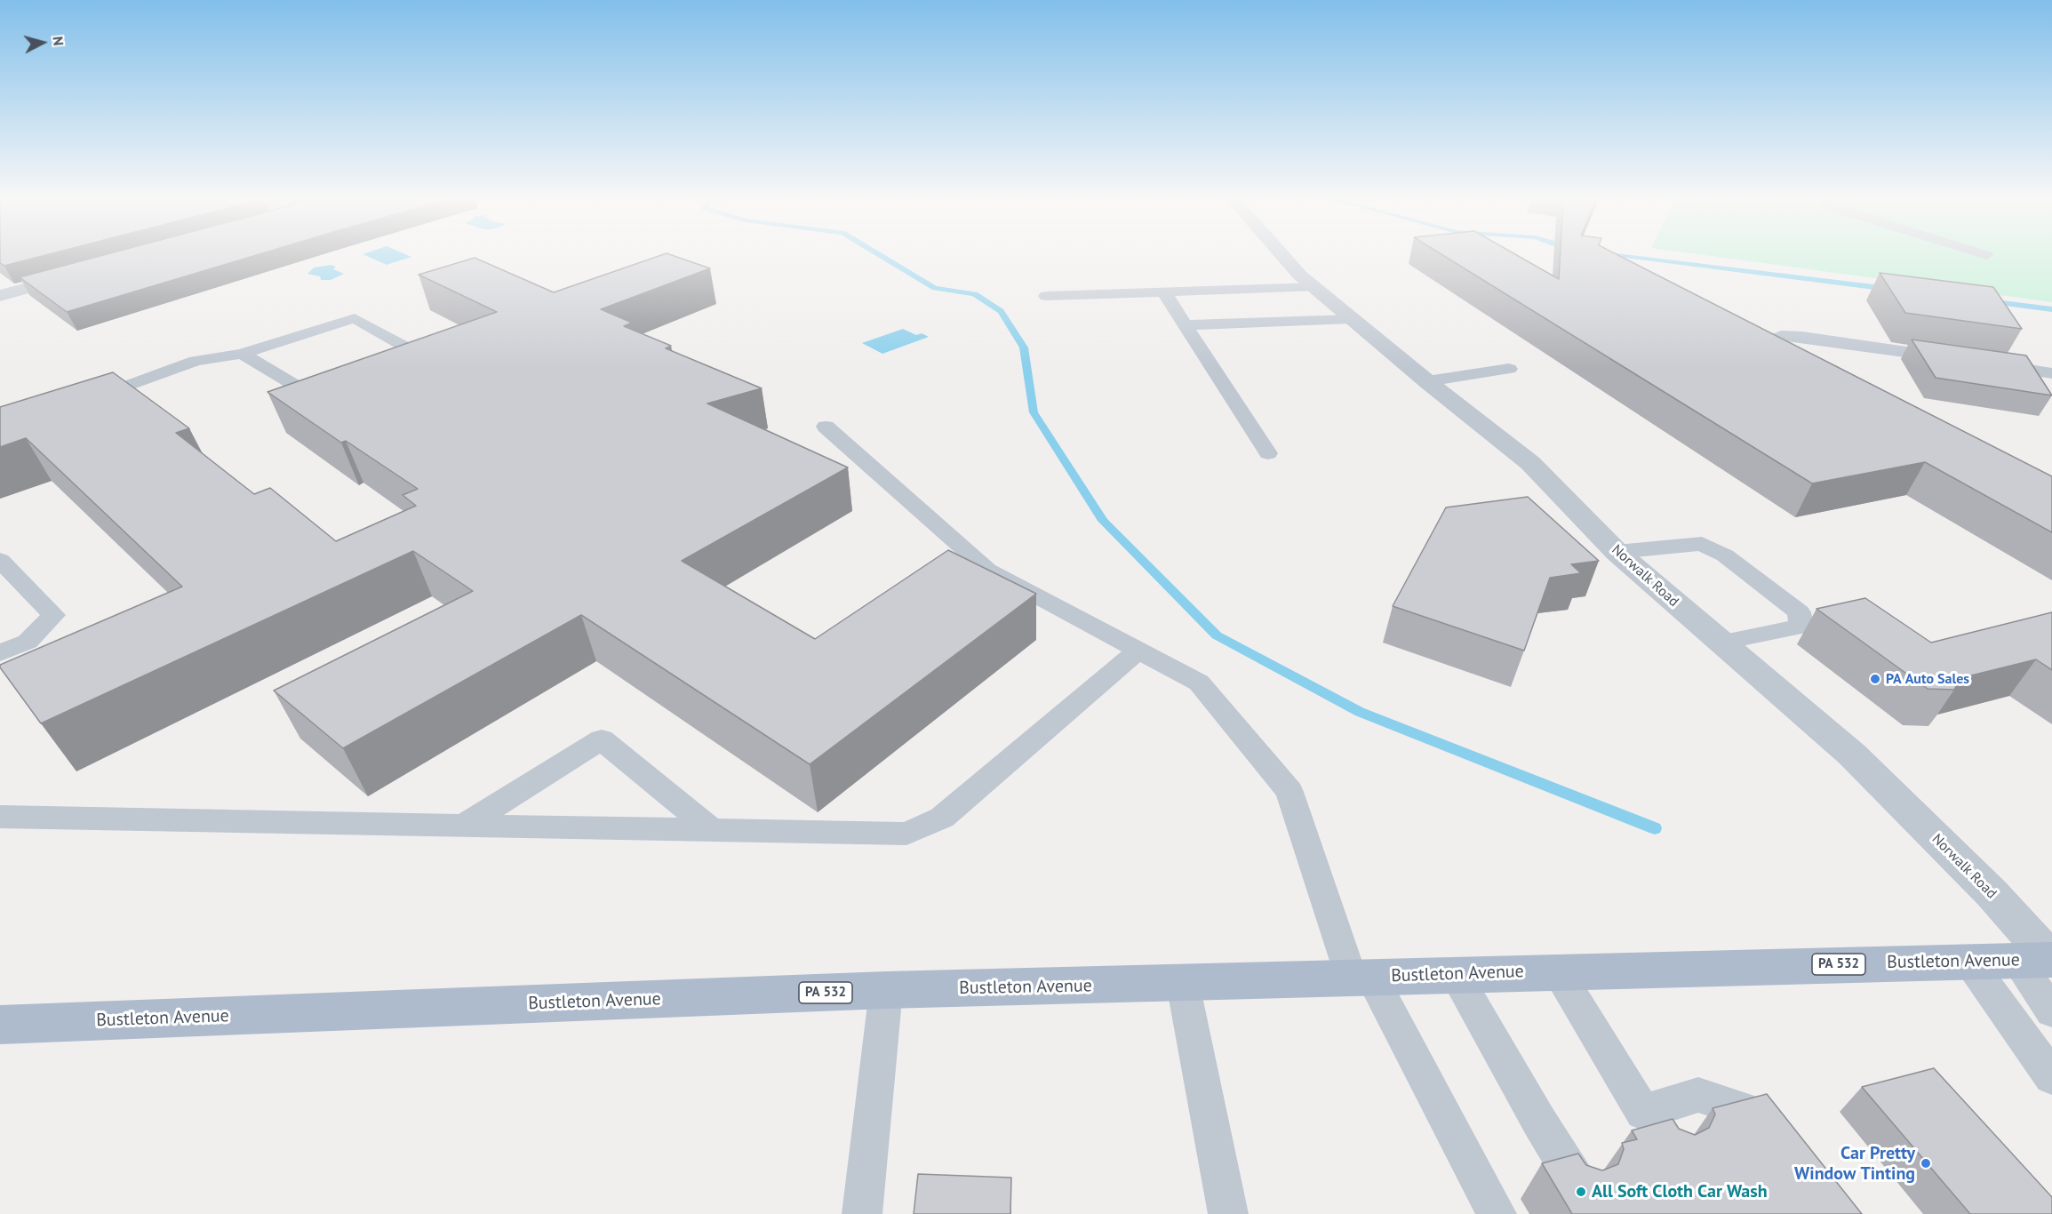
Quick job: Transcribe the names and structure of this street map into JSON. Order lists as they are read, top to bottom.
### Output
{
  "streets": {
    "main road": ["Bustleton Avenue", "PA 532"],
    "street": ["Norwalk Road"]
  },
  "crossings": [
    ["Norwalk Road", "Bustleton Avenue"]
  ],
  "places": ["PA Auto Sales", "Car Pretty Window Tinting", "All Soft Cloth Car Wash"],
  "north": "right"
}
